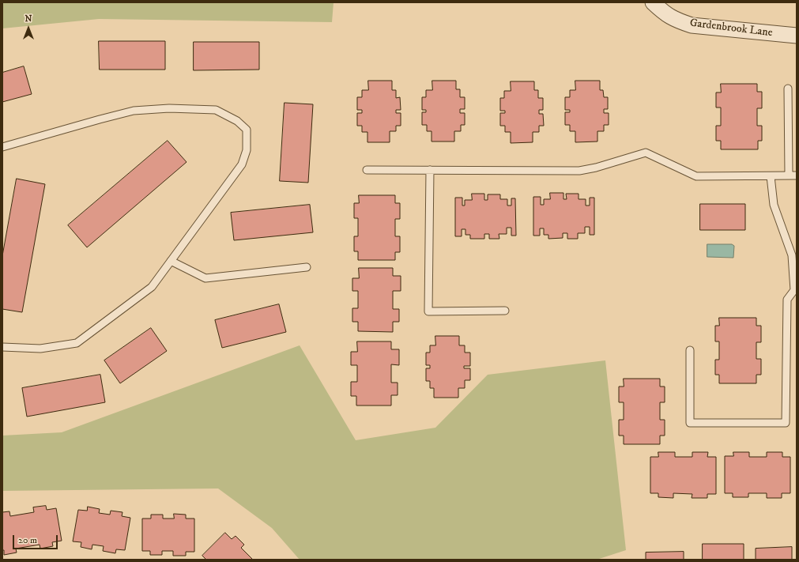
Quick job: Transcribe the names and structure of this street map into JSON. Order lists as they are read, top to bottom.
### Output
{
  "streets": {
    "street": ["Gardenbrook Lane"]
  },
  "scale_bar": "20 m",
  "north": "top"
}
